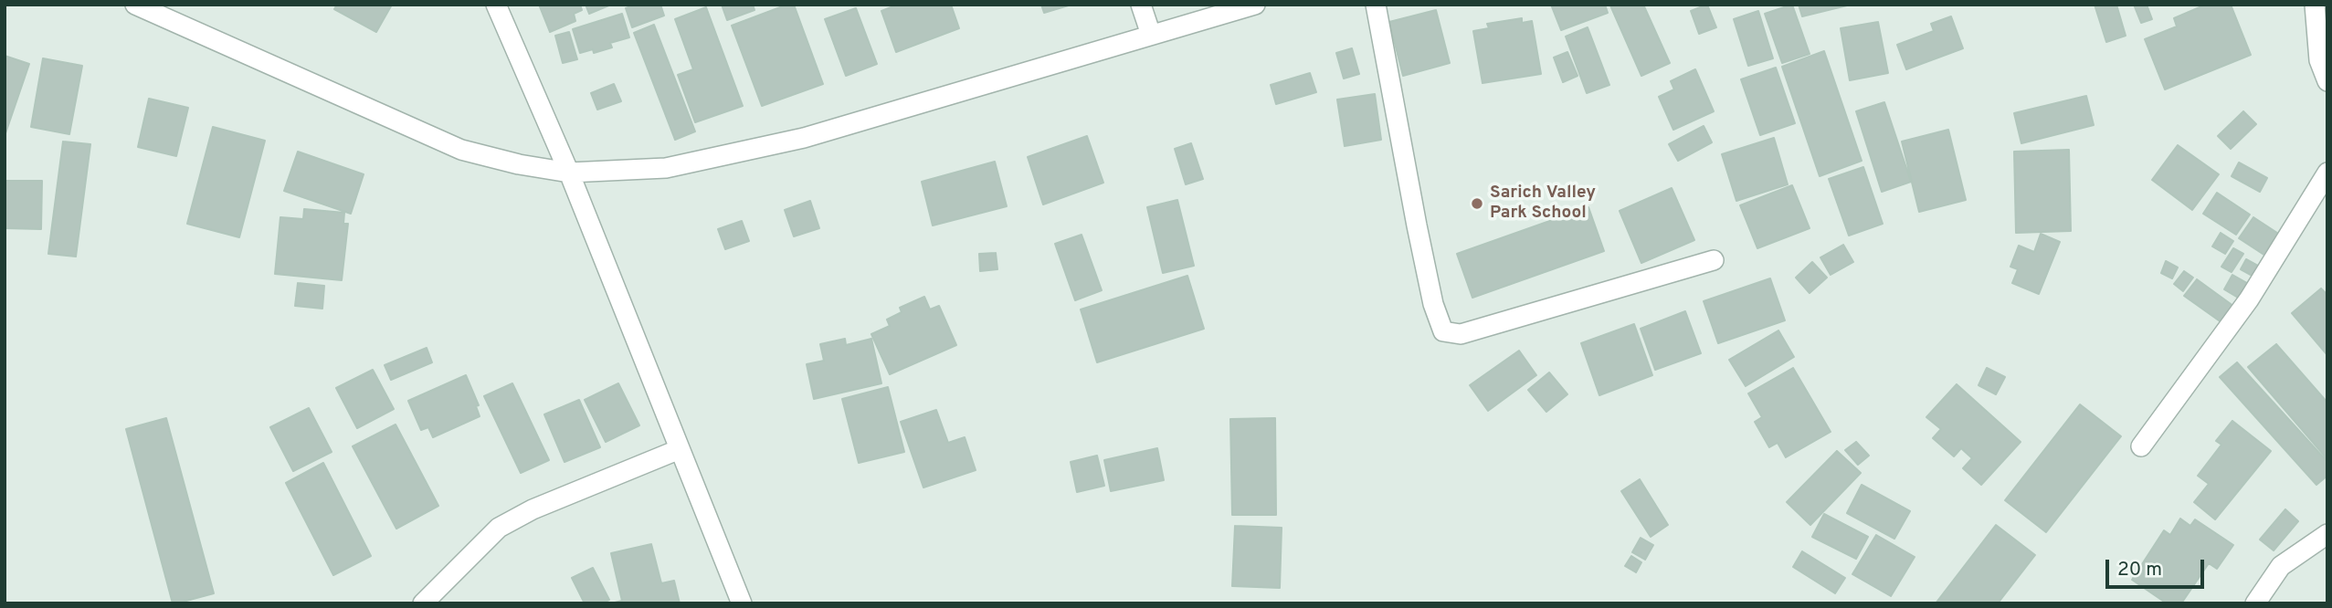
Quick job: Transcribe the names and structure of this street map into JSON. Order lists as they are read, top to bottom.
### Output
{
  "places": ["Sarich Valley Park School"],
  "scale_bar": "20 m"
}
